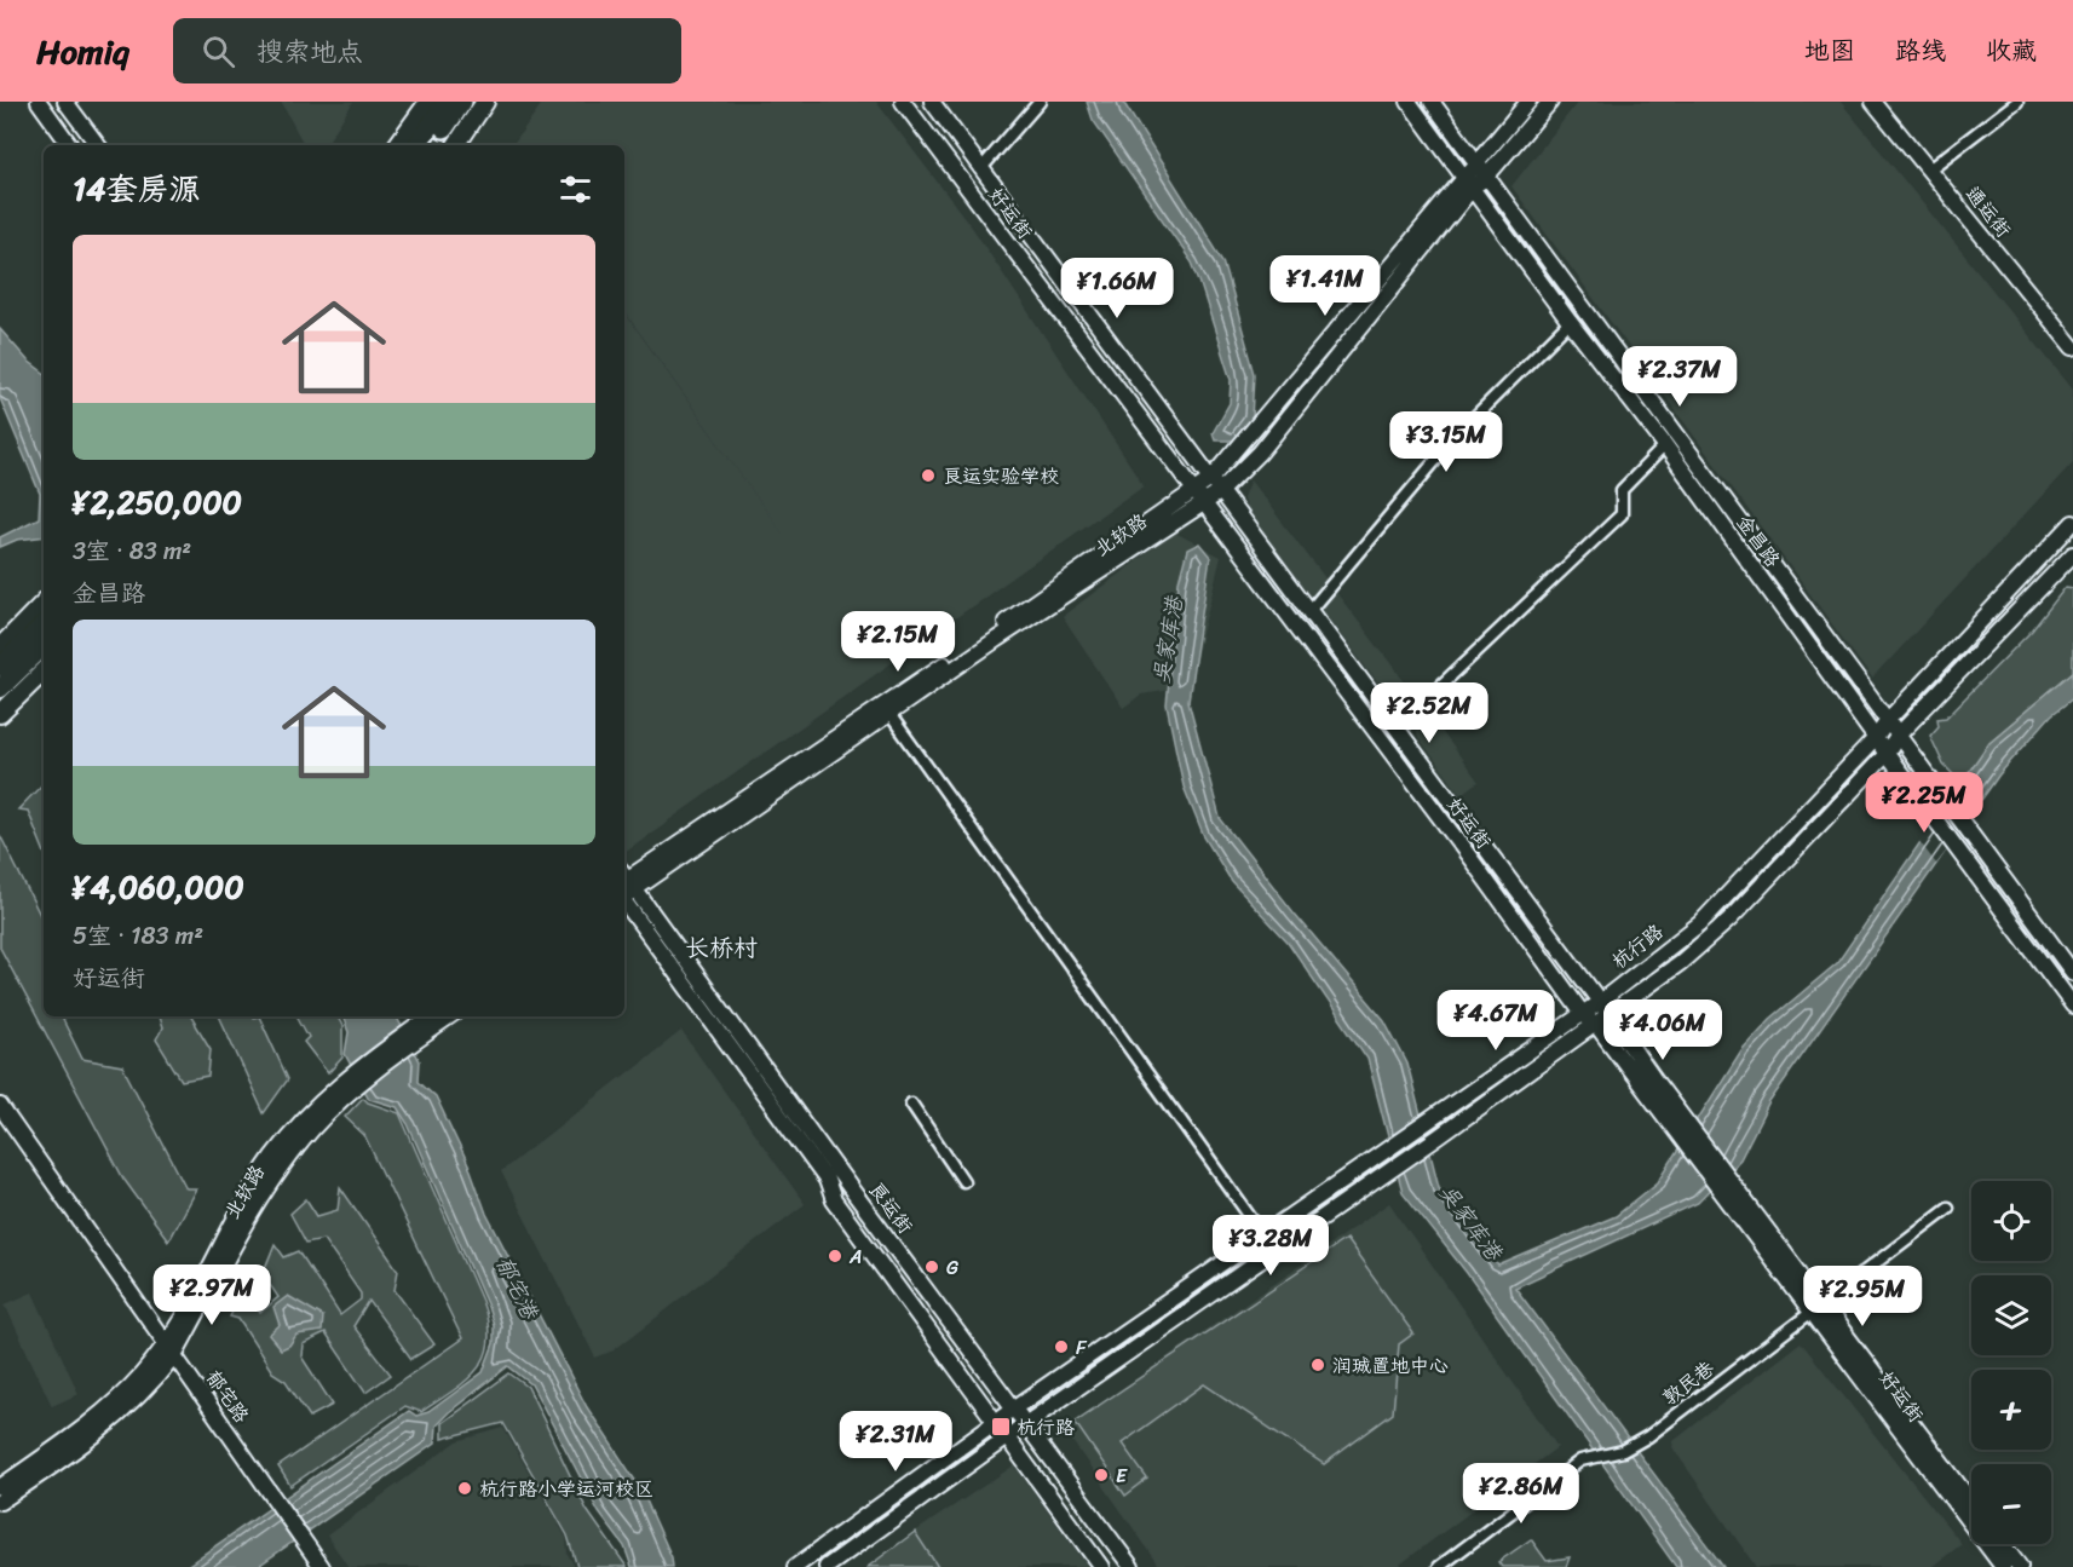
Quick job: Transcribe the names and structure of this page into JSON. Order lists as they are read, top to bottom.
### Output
{
  "streets": {
    "street": [
      "通运街",
      "好运街",
      "北软路",
      "金昌路",
      "杭行路",
      "良运街",
      "敦民巷",
      "郁宅路"
    ]
  },
  "crossings": [
    ["好运街", "北软路"],
    ["好运街", "杭行路"],
    ["好运街", "敦民巷"],
    ["北软路", "金昌路"],
    ["北软路", "郁宅路"],
    ["金昌路", "杭行路"],
    ["杭行路", "良运街"]
  ],
  "districts": ["长桥村"],
  "water": ["吴家库港", "郁宅港"],
  "places": {
    "other": [
      "良运实验学校",
      "A",
      "G",
      "F",
      "润珹置地中心",
      "E",
      "杭行路小学运河校区"
    ],
    "transit": ["杭行路"]
  },
  "page": {
    "header": "Homiq",
    "search": "搜索地点",
    "nav": ["地图", "路线", "收藏"],
    "heading": "14套房源",
    "list": [
      {
        "name": "¥2,250,000",
        "note": "3室 · 83 m² · 金昌路"
      },
      {
        "name": "¥4,060,000",
        "note": "5室 · 183 m² · 好运街"
      }
    ],
    "price": [
      "¥1.41M",
      "¥1.66M",
      "¥2.37M",
      "¥3.15M",
      "¥2.15M",
      "¥2.52M",
      "¥2.25M",
      "¥4.67M",
      "¥4.06M",
      "¥3.28M",
      "¥2.97M",
      "¥2.95M",
      "¥2.31M",
      "¥2.86M"
    ],
    "map_buttons": ["+", "−"]
  }
}
